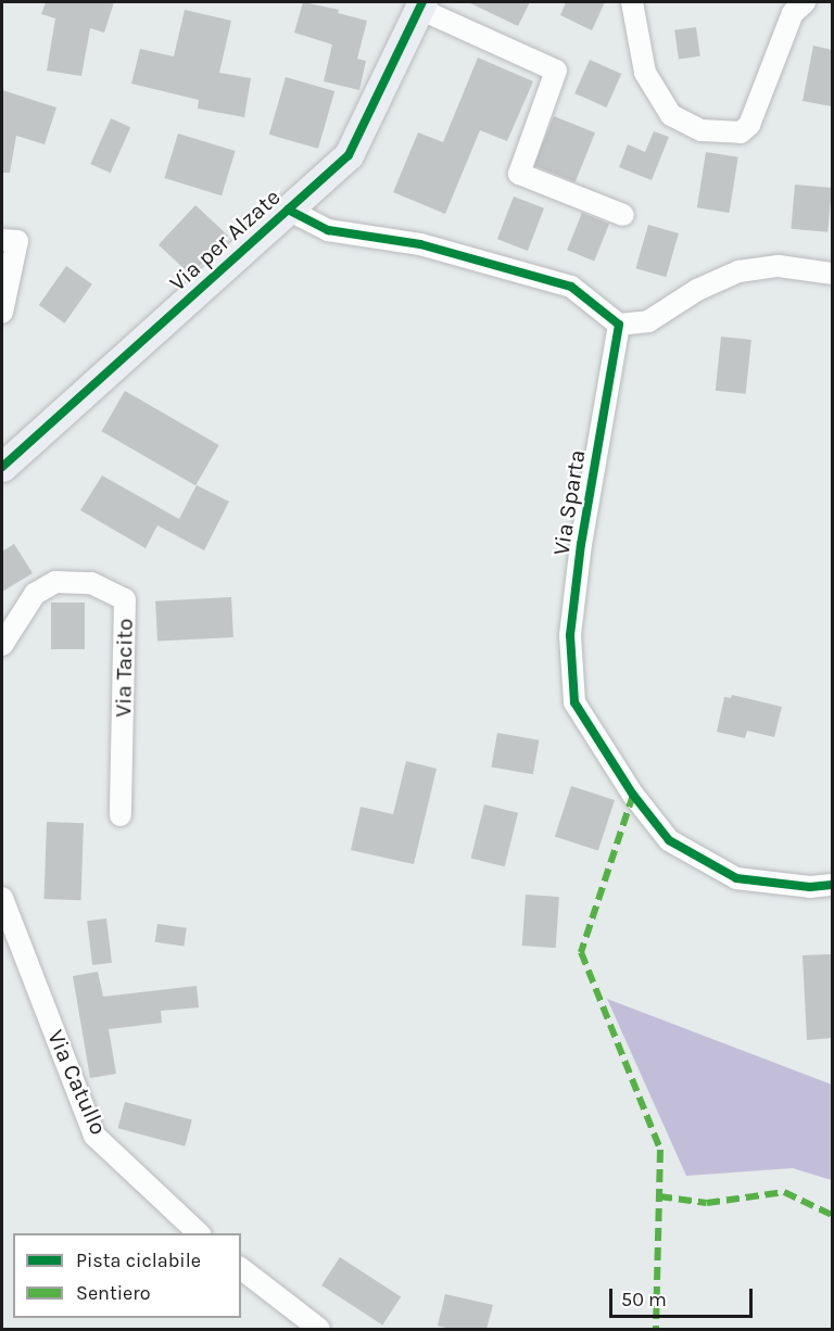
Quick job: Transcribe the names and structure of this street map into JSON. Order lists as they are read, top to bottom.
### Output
{
  "streets": {
    "street": [
      "Via per Alzate",
      "Via Sparta",
      "Via Tacito",
      "Via Catullo"
    ]
  },
  "legend": ["Pista ciclabile", "Sentiero"],
  "scale_bar": "50 m"
}
